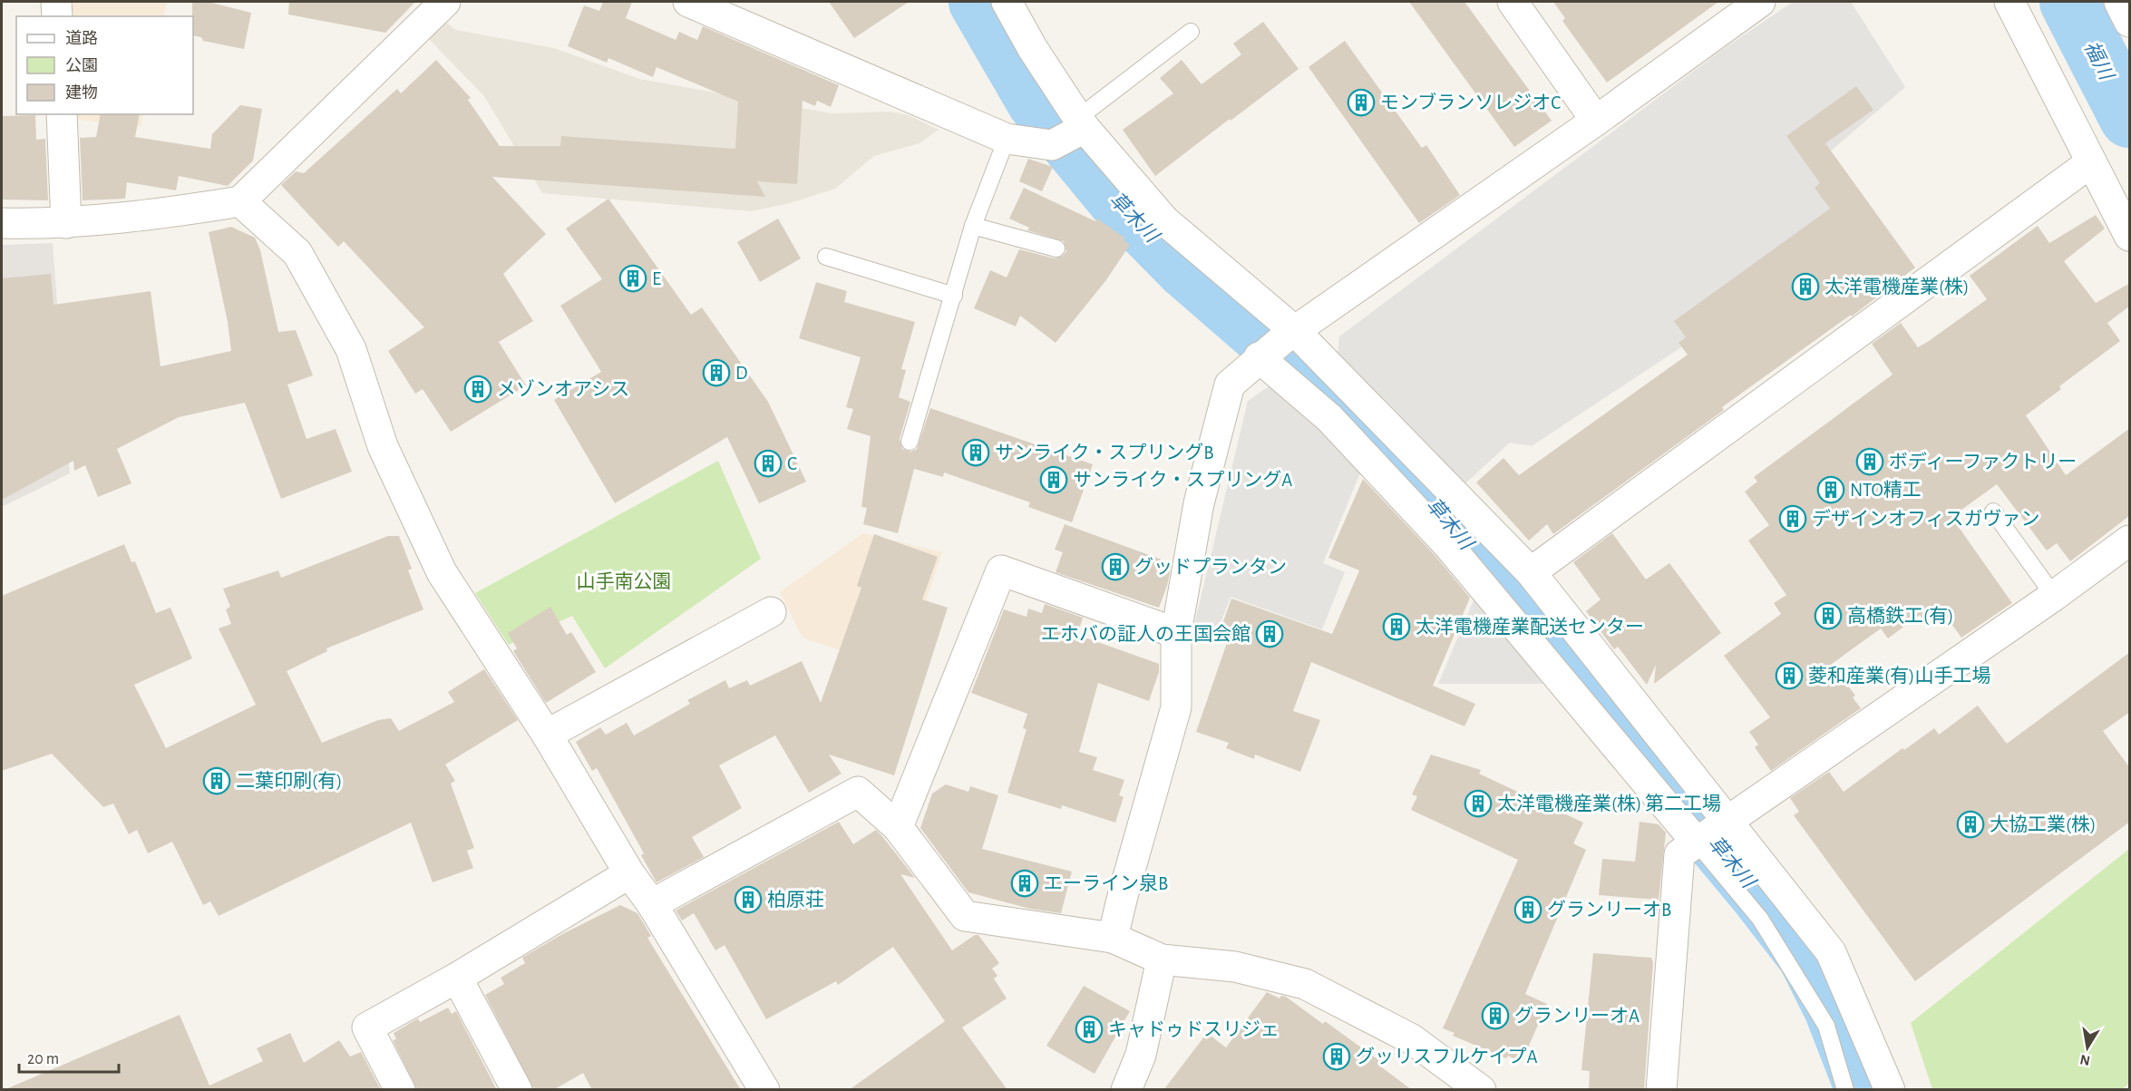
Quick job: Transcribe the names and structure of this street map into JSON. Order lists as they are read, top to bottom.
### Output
{
  "water": ["福川", "草木川"],
  "parks": ["山手南公園"],
  "places": {
    "building": [
      "モンブランソレジオC",
      "E",
      "太洋電機産業(株)",
      "D",
      "メゾンオアシス",
      "サンライク・スプリングB",
      "ボディーファクトリー",
      "C",
      "サンライク・スプリングA",
      "NTO精工",
      "デザインオフィスガヴァン",
      "グッドプランタン",
      "高橋鉄工(有)",
      "太洋電機産業配送センター",
      "エホバの証人の王国会館",
      "菱和産業(有)山手工場",
      "二葉印刷(有)",
      "太洋電機産業(株) 第二工場",
      "大協工業(株)",
      "エーライン泉B",
      "柏原荘",
      "グランリーオB",
      "グランリーオA",
      "キャドゥドスリジェ",
      "グッリスフルケイプA"
    ]
  },
  "legend": ["道路", "公園", "建物"],
  "scale_bar": "20 m",
  "north": "bottom"
}
